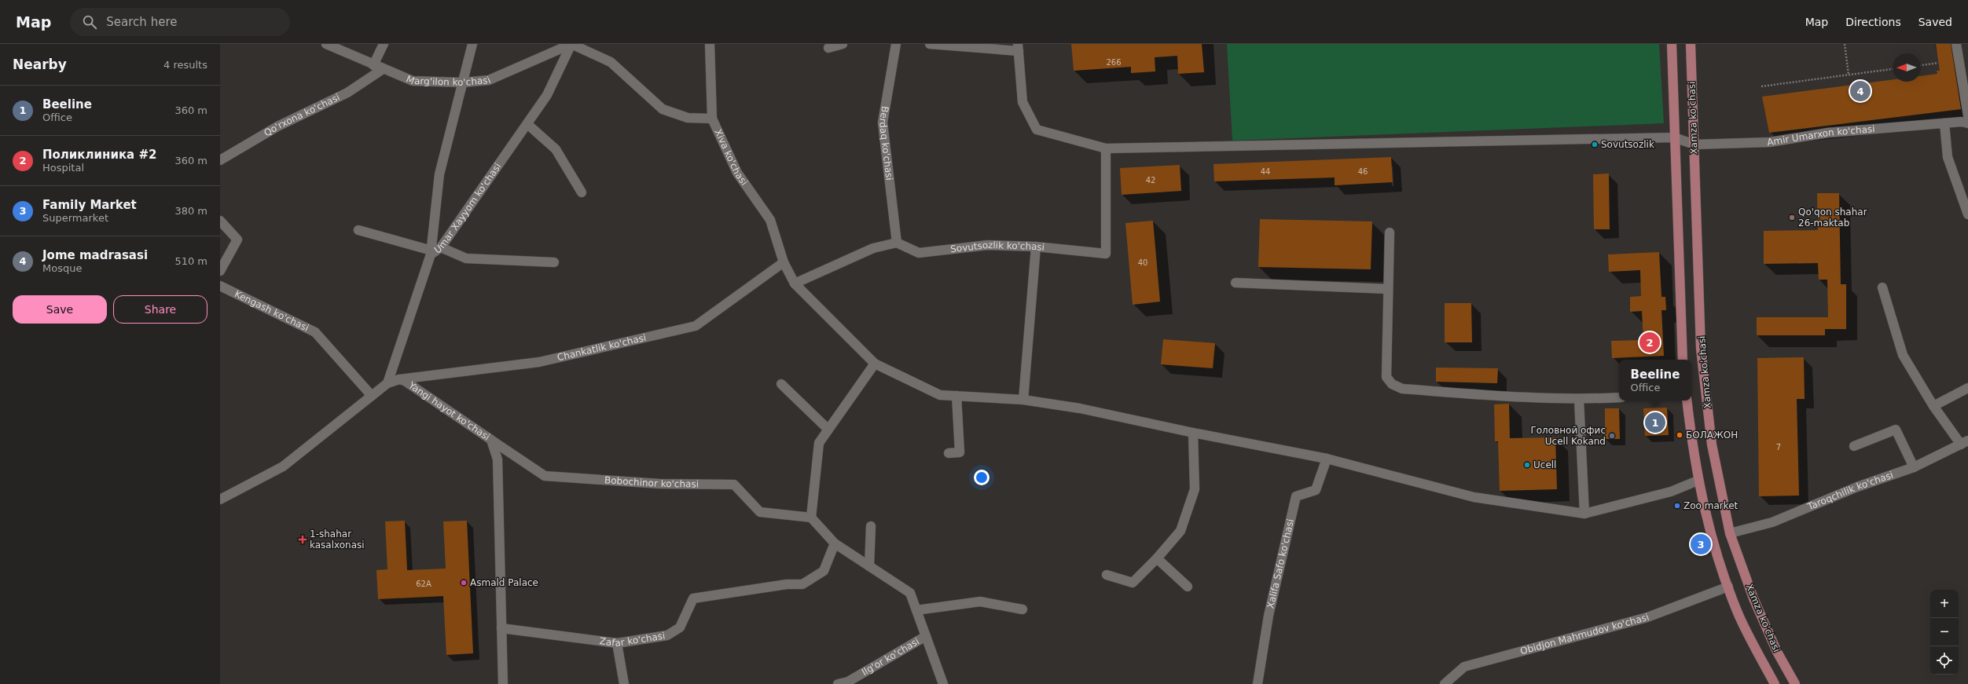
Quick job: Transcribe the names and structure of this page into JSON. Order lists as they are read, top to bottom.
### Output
{
  "streets": {
    "main road": ["Xamza ko'chasi"],
    "street": [
      "Marg'ilon ko'chasi",
      "Qo'rxona ko'chasi",
      "Amir Umarxon ko'chasi",
      "Berdaq ko'chasi",
      "Xiva ko'chasi",
      "Umar Xayyom ko'chasi",
      "Sovutsozlik ko'chasi",
      "Kengash ko'chasi",
      "Chankatlik ko'chasi",
      "Yangi hayot ko'chasi",
      "Bobochinor ko'chasi",
      "Taroqchilik ko'chasi",
      "Xalifa Safo ko'chasi",
      "Obidjon Mahmudov ko'chasi",
      "Zafar ko'chasi",
      "Ilg'or ko'chasi"
    ]
  },
  "crossings": [
    ["Marg'ilon ko'chasi", "Qo'rxona ko'chasi"],
    ["Marg'ilon ko'chasi", "Umar Xayyom ko'chasi"],
    ["Xamza ko'chasi", "Amir Umarxon ko'chasi"],
    ["Xamza ko'chasi", "Taroqchilik ko'chasi"],
    ["Xamza ko'chasi", "Obidjon Mahmudov ko'chasi"],
    ["Berdaq ko'chasi", "Sovutsozlik ko'chasi"],
    ["Xiva ko'chasi", "Chankatlik ko'chasi"],
    ["Xiva ko'chasi", "Xalifa Safo ko'chasi"],
    ["Umar Xayyom ko'chasi", "Yangi hayot ko'chasi"],
    ["Kengash ko'chasi", "Yangi hayot ko'chasi"],
    ["Chankatlik ko'chasi", "Yangi hayot ko'chasi"],
    ["Yangi hayot ko'chasi", "Bobochinor ko'chasi"],
    ["Yangi hayot ko'chasi", "Zafar ko'chasi"]
  ],
  "places": {
    "other": [
      "Sovutsozlik",
      "Qo'qon shahar 26-maktab",
      "БОЛАЖОН",
      "Головной офис Ucell Kokand",
      "Ucell",
      "Zoo market",
      "Asmald Palace"
    ],
    "health": ["1-shahar kasalxonasi"]
  },
  "house_numbers": [
    "266",
    "44",
    "46",
    "42",
    "40",
    "7",
    "62А"
  ],
  "north": "left",
  "page": {
    "header": "Map",
    "search": "Search here",
    "nav": ["Map", "Directions", "Saved"],
    "heading": ["Nearby", "4 results"],
    "pins": [
      "4",
      "2",
      "1",
      "3"
    ],
    "list": [
      {
        "mark": "1",
        "name": "Beeline",
        "note": "Office",
        "value": "360 m"
      },
      {
        "mark": "2",
        "name": "Поликлиника #2",
        "note": "Hospital",
        "value": "360 m"
      },
      {
        "mark": "3",
        "name": "Family Market",
        "note": "Supermarket",
        "value": "380 m"
      },
      {
        "mark": "4",
        "name": "Jome madrasasi",
        "note": "Mosque",
        "value": "510 m"
      }
    ],
    "buttons": ["Save", "Share"],
    "popup": ["Beeline", "Office"],
    "map_buttons": ["+", "−"]
  }
}
